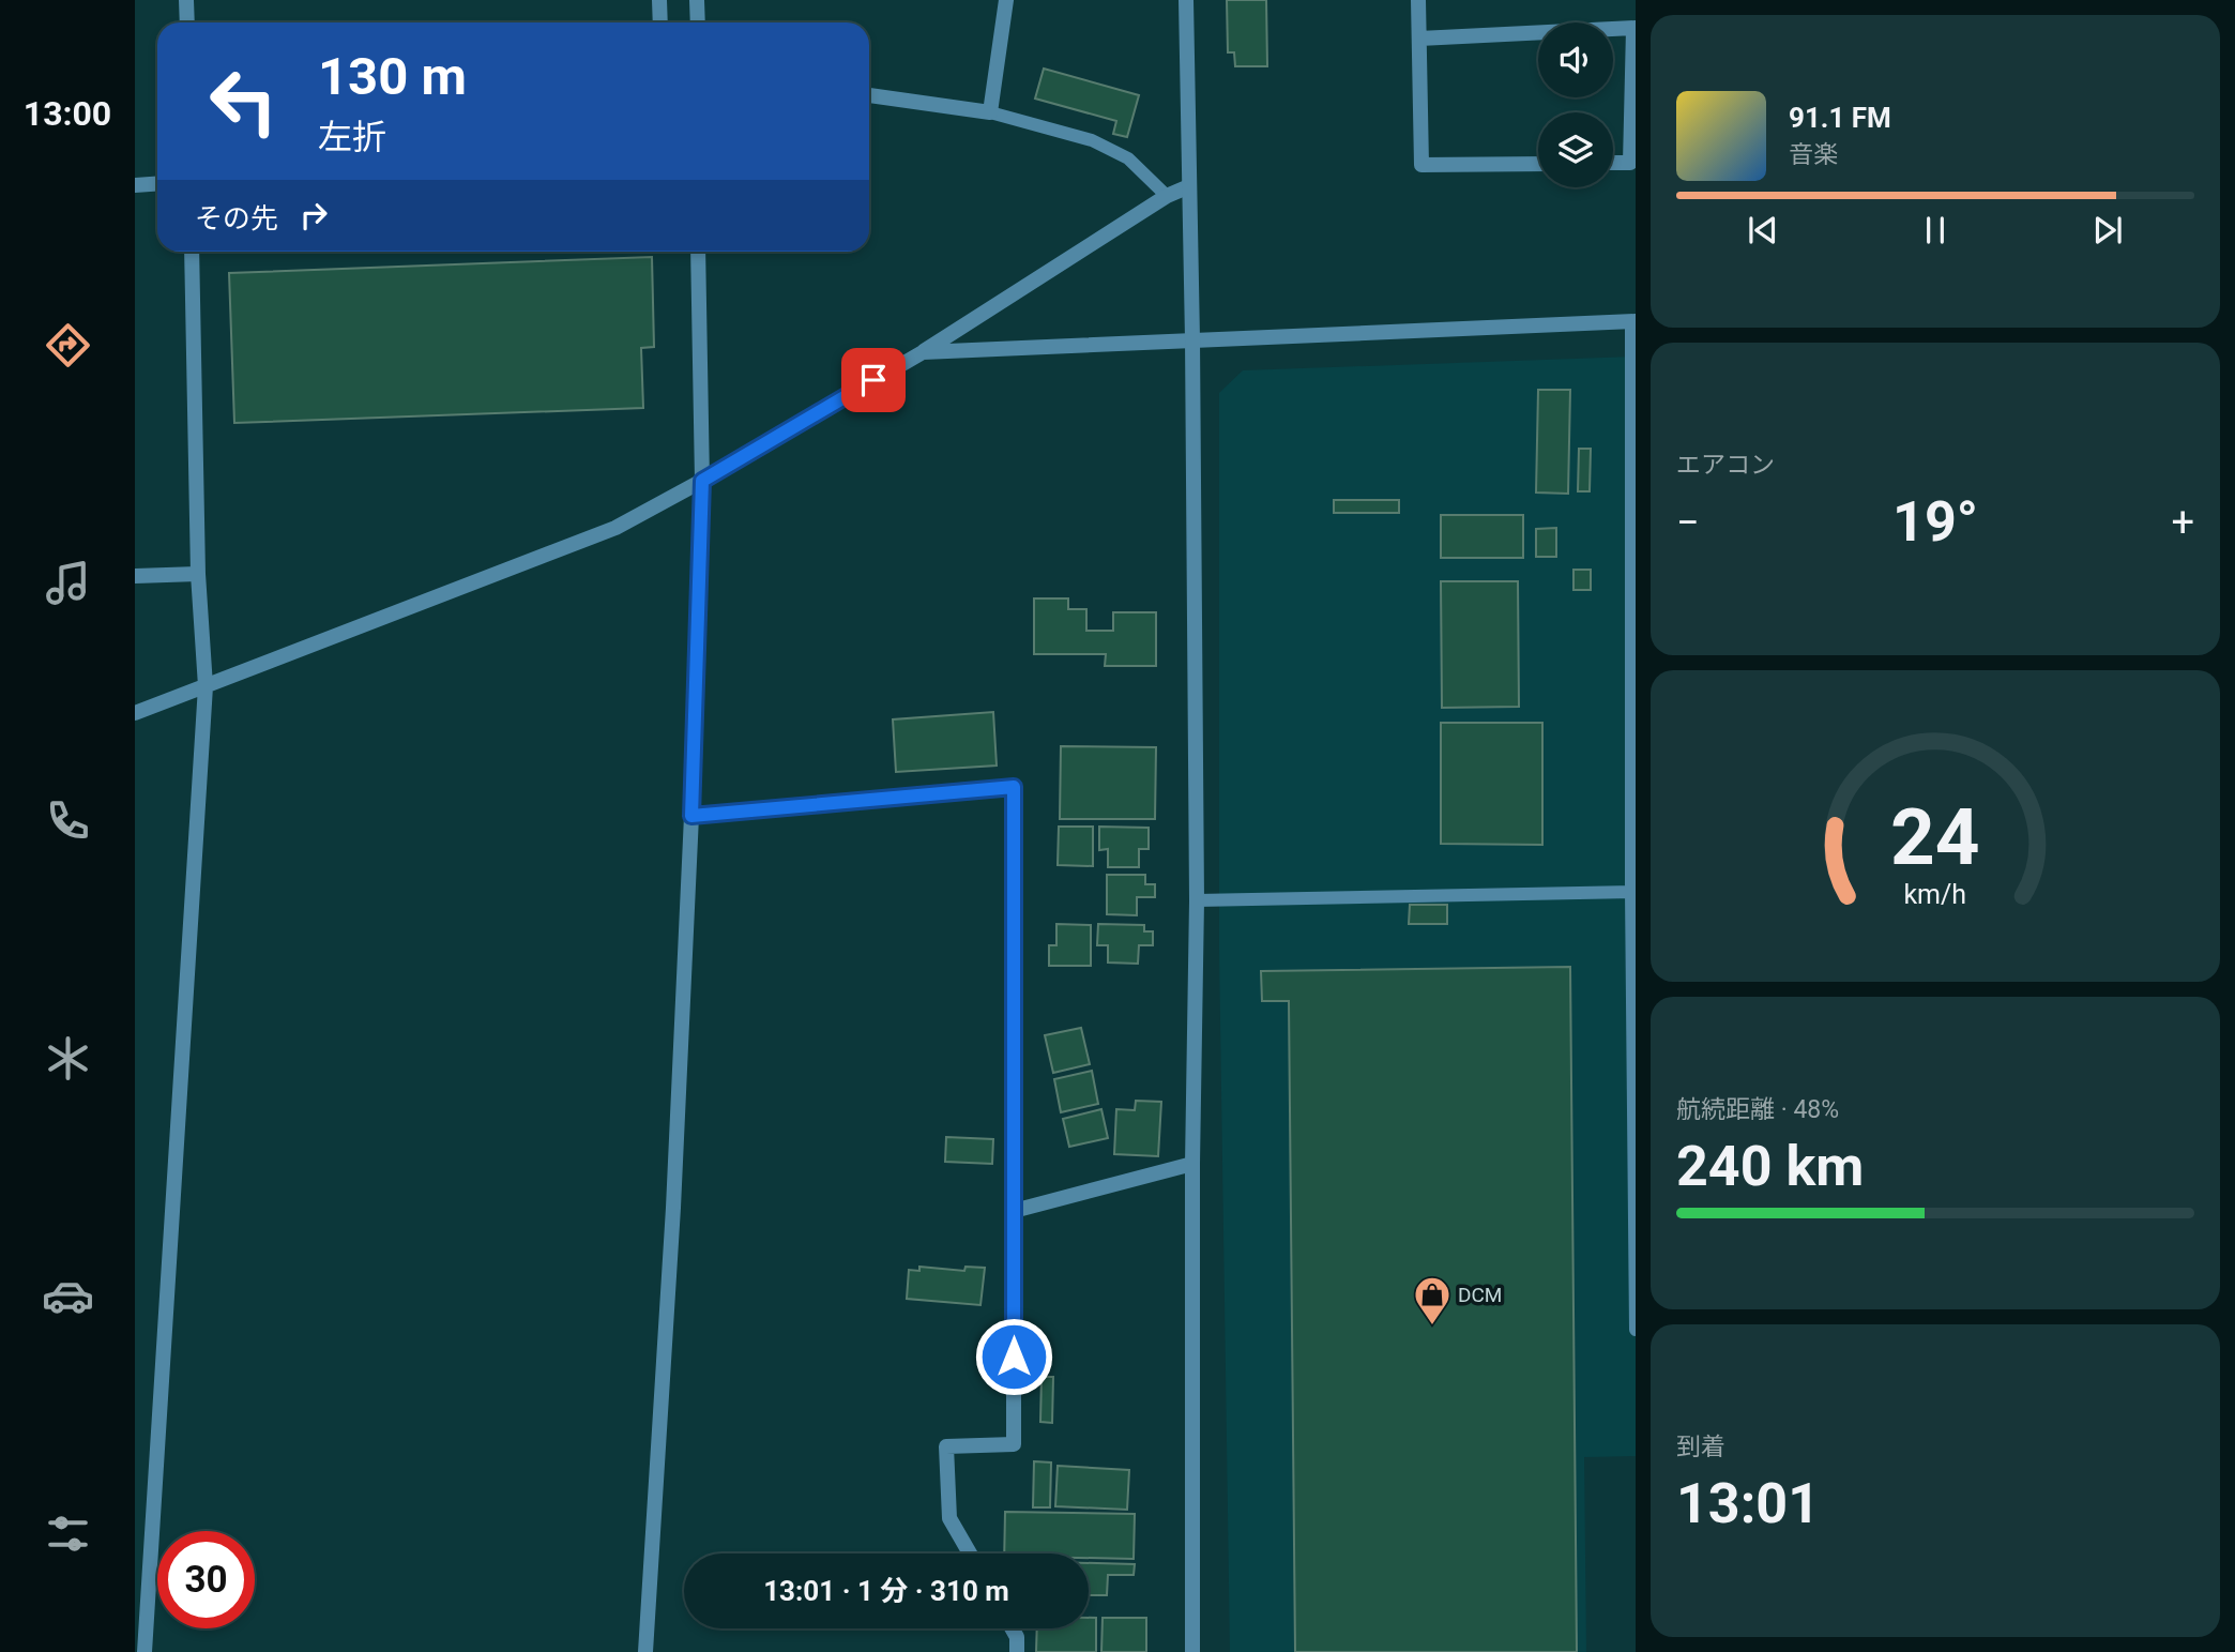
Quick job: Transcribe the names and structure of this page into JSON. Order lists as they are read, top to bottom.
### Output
{
  "places": {
    "shop": ["DCM"]
  },
  "page": {
    "tabs": "13:00",
    "turn": ["130 m", "左折"],
    "song": ["91.1 FM", "音楽"],
    "then": "その先",
    "tile": [
      "エアコン",
      ["航続距離 · 48%", "240 km"],
      ["到着", "13:01"]
    ],
    "heat": ["−", "19°", "+"],
    "limit": "30",
    "trip": "13:01 · 1 分 · 310 m",
    "gauge": ["24", "km/h"]
  }
}
